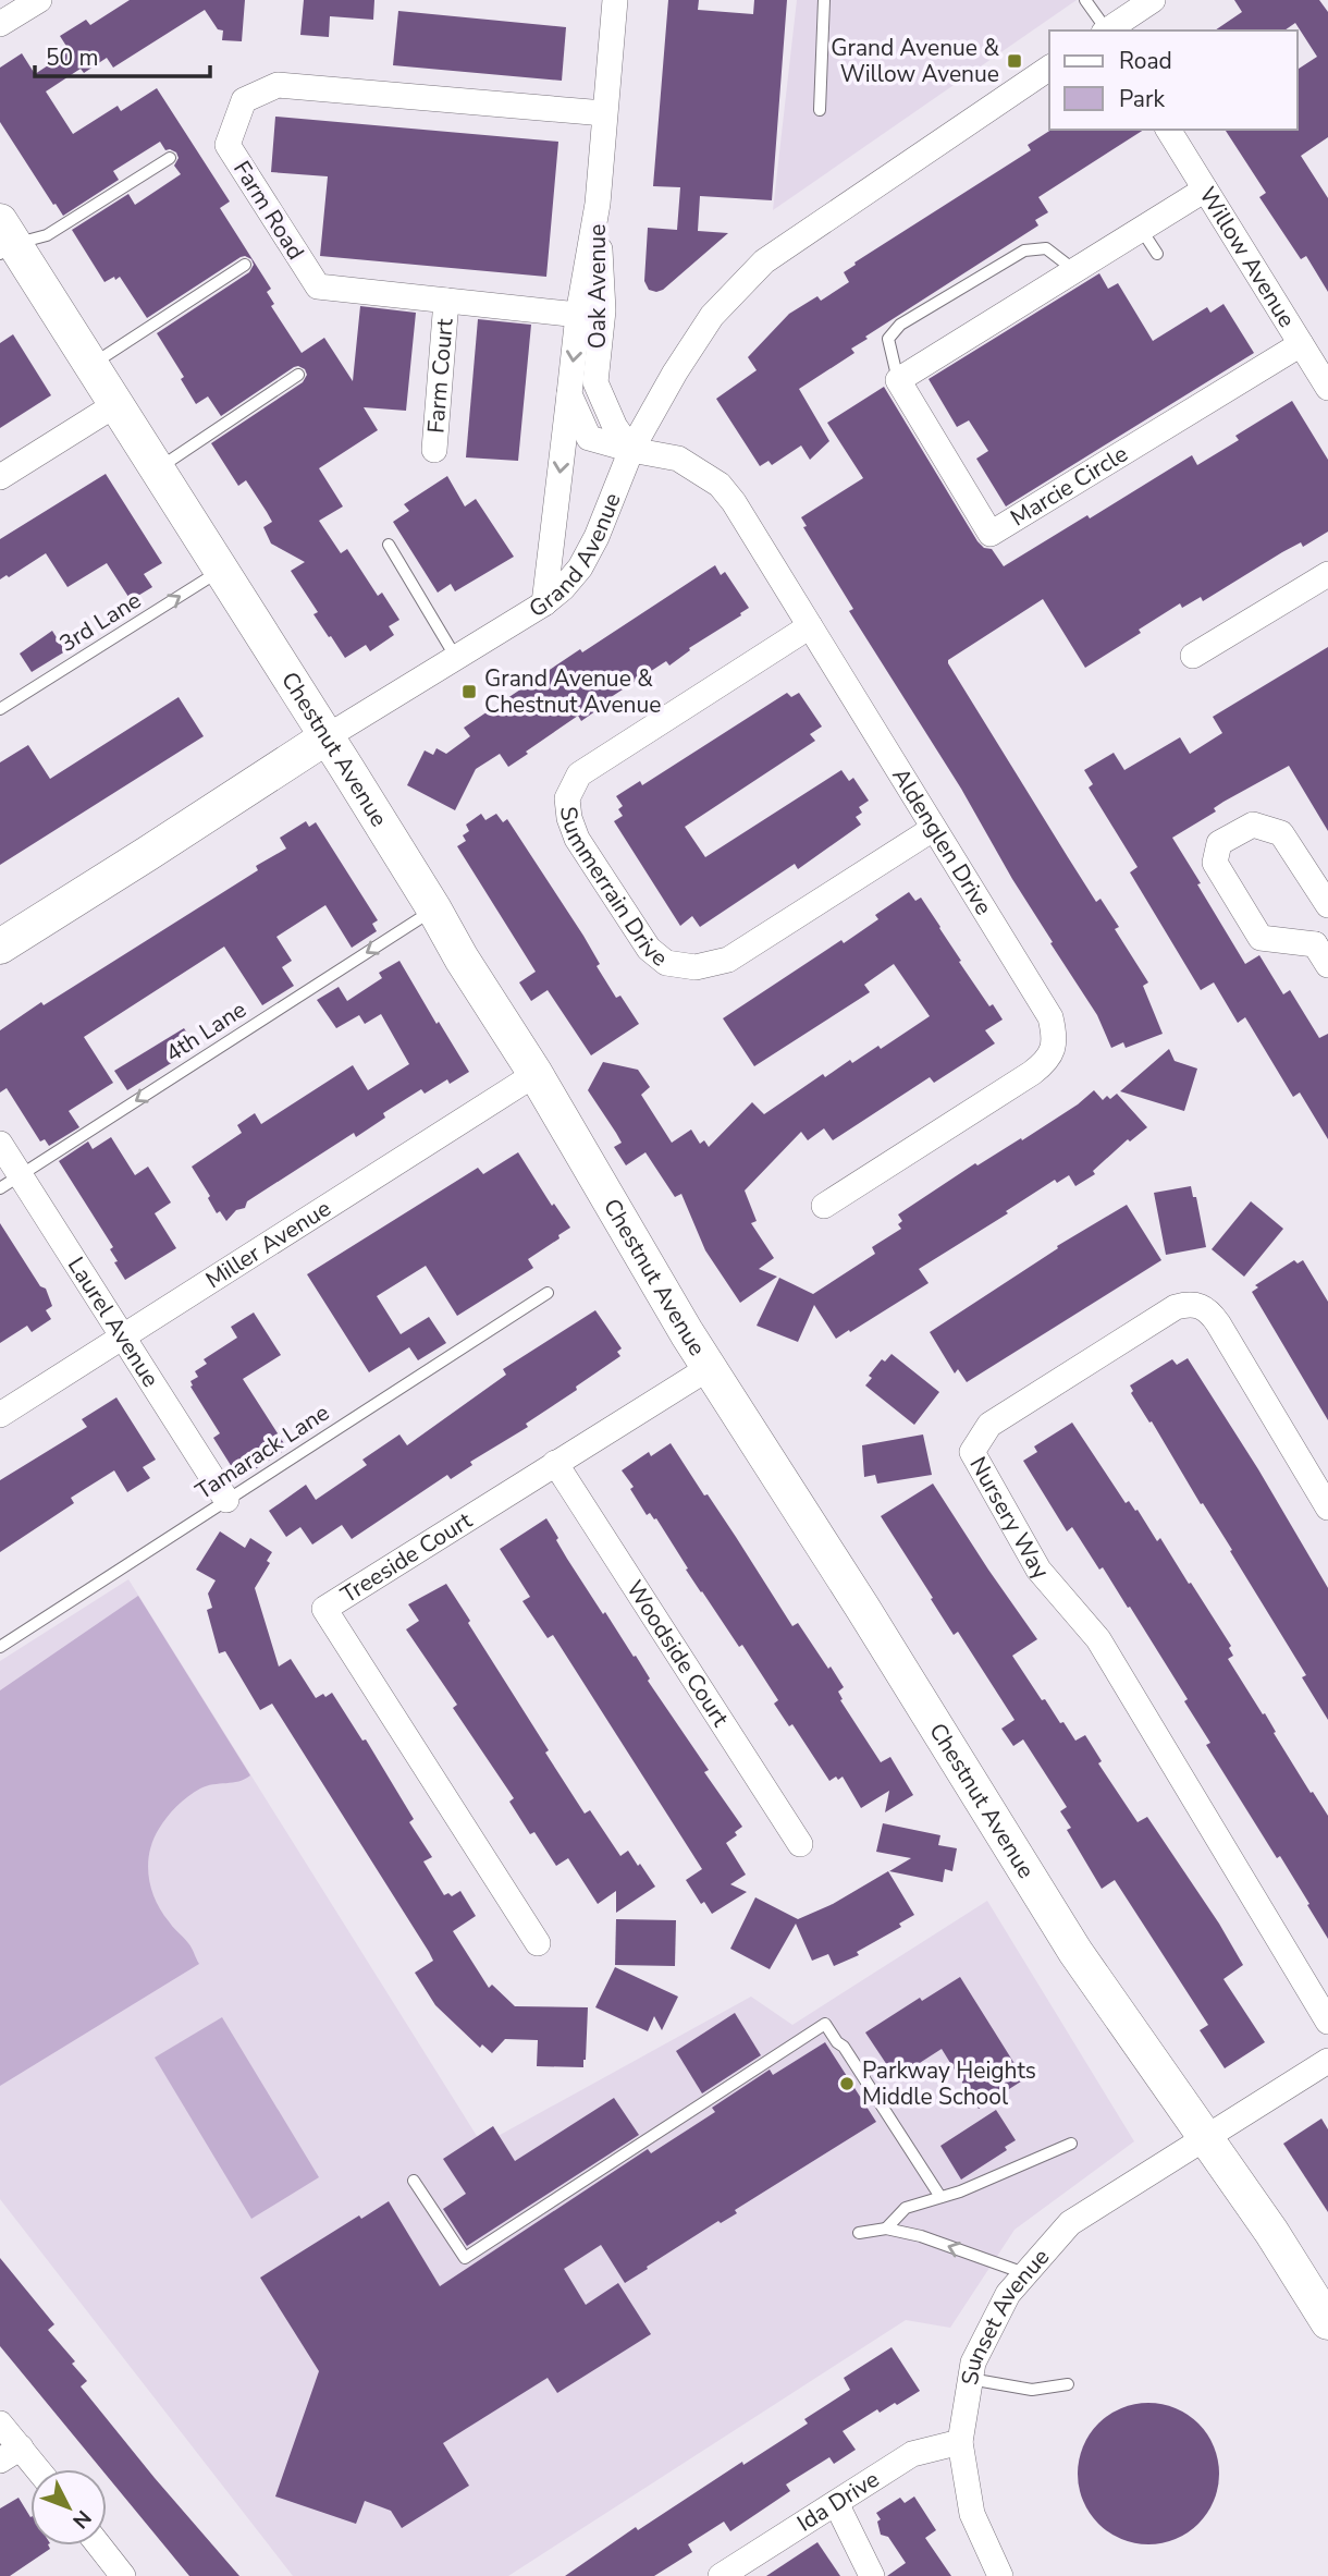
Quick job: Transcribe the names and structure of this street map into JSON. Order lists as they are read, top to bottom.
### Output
{
  "streets": {
    "main road": ["Grand Avenue", "Chestnut Avenue"],
    "street": [
      "Farm Road",
      "Willow Avenue",
      "Oak Avenue",
      "Farm Court",
      "Marcie Circle",
      "Aldenglen Drive",
      "Summerrain Drive",
      "Miller Avenue",
      "Laurel Avenue",
      "Nursery Way",
      "Treeside Court",
      "Woodside Court",
      "Sunset Avenue",
      "Ida Drive"
    ],
    "lane": ["3rd Lane", "4th Lane", "Tamarack Lane"]
  },
  "crossings": [
    ["Farm Road", "Oak Avenue"],
    ["Farm Road", "Farm Court"],
    ["Willow Avenue", "Marcie Circle"],
    ["Oak Avenue", "Grand Avenue"],
    ["Oak Avenue", "Aldenglen Drive"],
    ["Grand Avenue", "Chestnut Avenue"],
    ["Grand Avenue", "Aldenglen Drive"],
    ["3rd Lane", "Chestnut Avenue"],
    ["Chestnut Avenue", "4th Lane"],
    ["Chestnut Avenue", "Miller Avenue"],
    ["Chestnut Avenue", "Treeside Court"],
    ["Chestnut Avenue", "Sunset Avenue"],
    ["Aldenglen Drive", "Summerrain Drive"],
    ["4th Lane", "Laurel Avenue"],
    ["Miller Avenue", "Laurel Avenue"],
    ["Laurel Avenue", "Tamarack Lane"],
    ["Treeside Court", "Woodside Court"],
    ["Sunset Avenue", "Ida Drive"]
  ],
  "one_way": ["3rd Lane", "4th Lane"],
  "places": {
    "transit": ["Grand Avenue & Willow Avenue", "Grand Avenue & Chestnut Avenue"],
    "other": ["Parkway Heights Middle School"]
  },
  "legend": ["Road", "Park"],
  "scale_bar": "50 m",
  "north": "bottom right"
}
